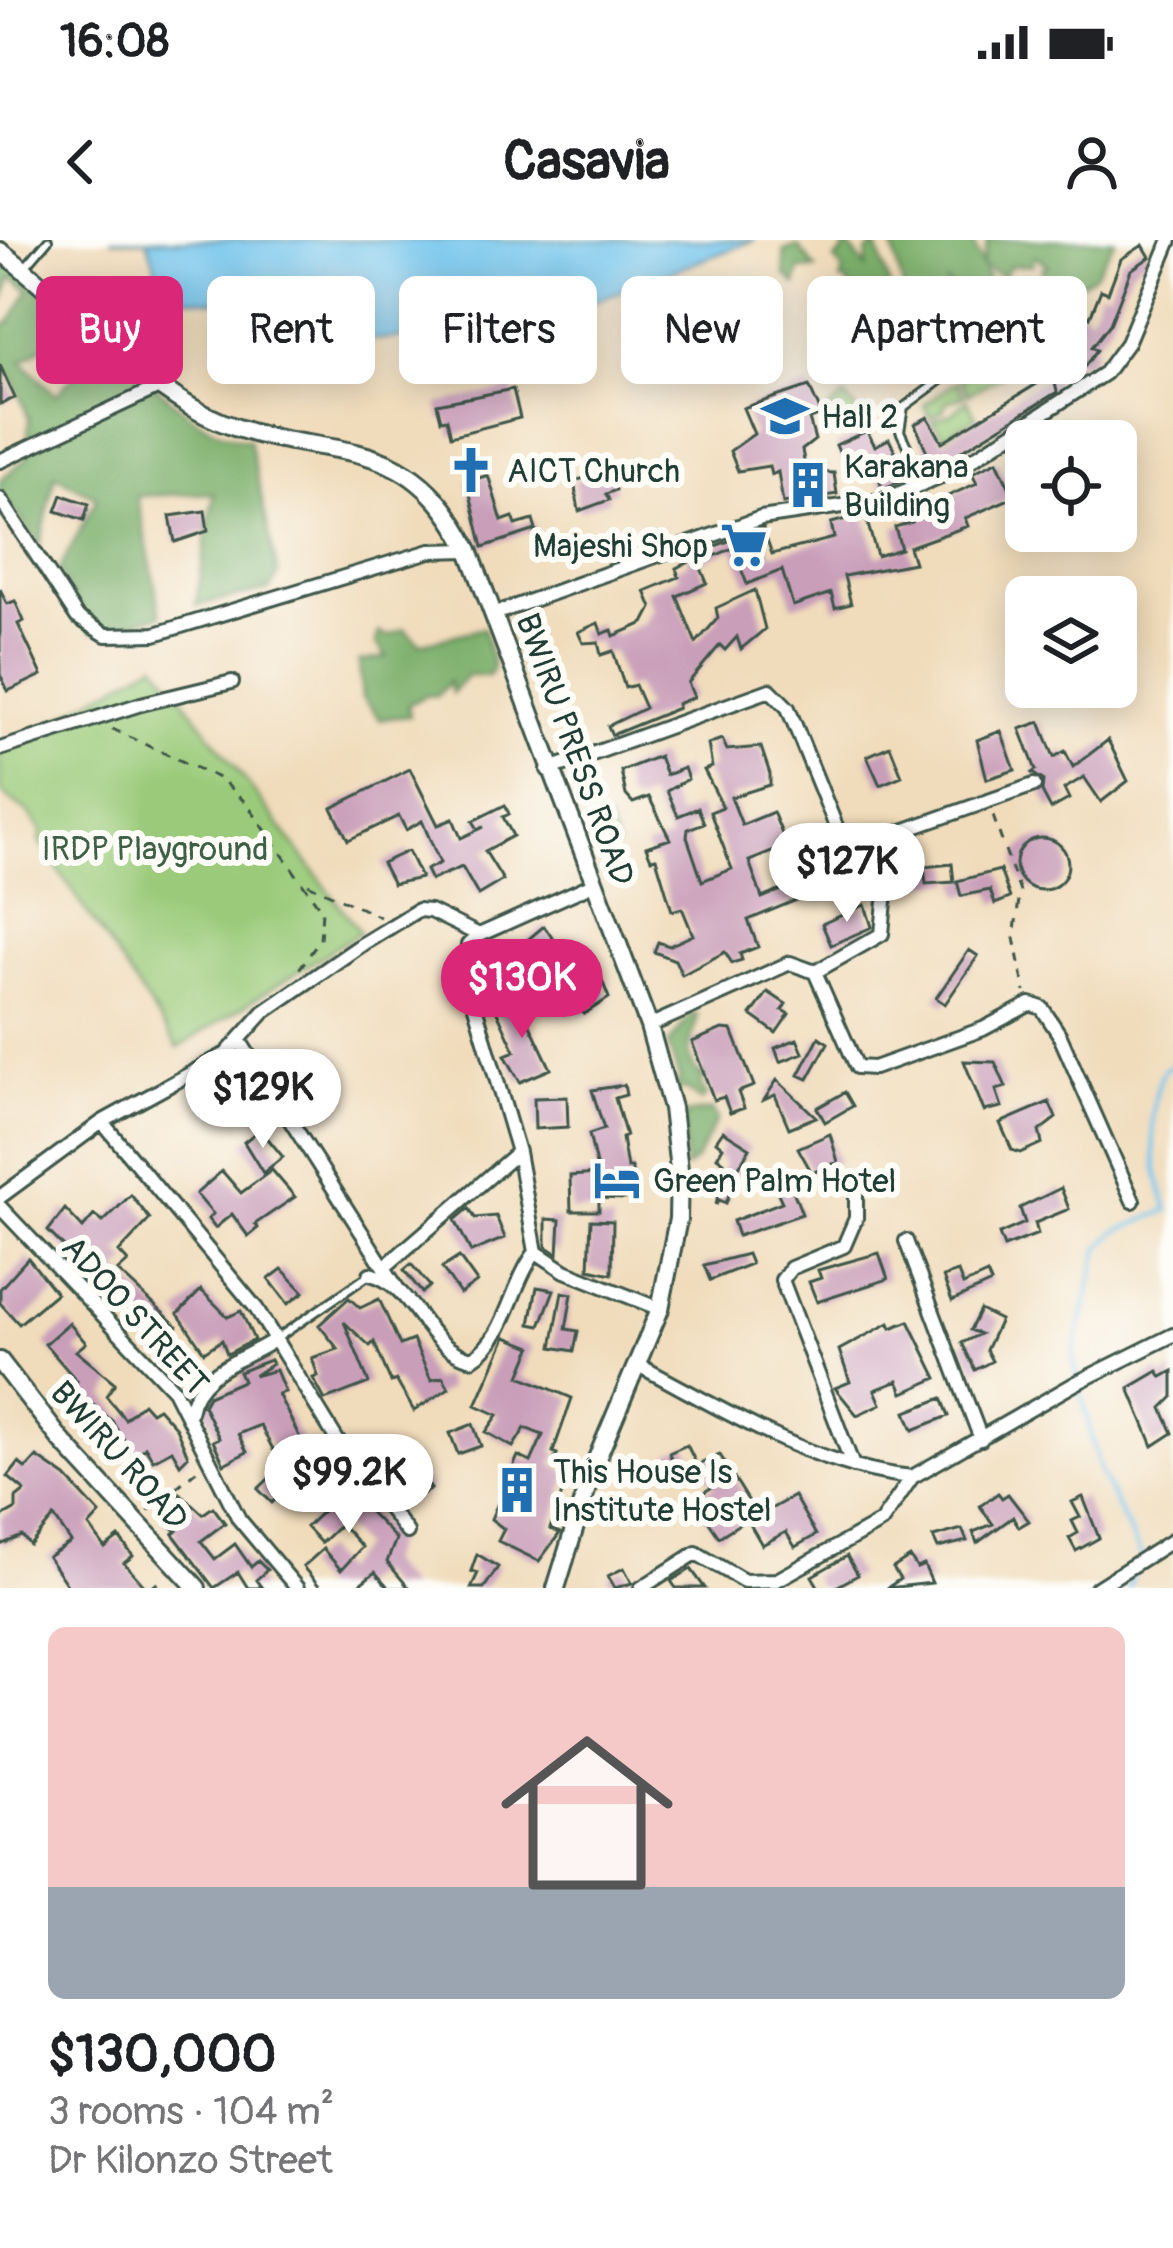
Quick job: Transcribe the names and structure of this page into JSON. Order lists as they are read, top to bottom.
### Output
{
  "streets": {
    "street": ["BWIRU PRESS ROAD", "ADOO STREET", "BWIRU ROAD"]
  },
  "parks": ["IRDP Playground"],
  "places": {
    "school or university": ["Hall 2"],
    "church": ["AICT Church"],
    "building": ["Karakana Building", "This House Is Institute Hostel"],
    "supermarket": ["Majeshi Shop"],
    "hotel": ["Green Palm Hotel"]
  },
  "page": {
    "status": "16:08",
    "header": "Casavia",
    "chip": [
      "Buy",
      "Rent",
      "Filters",
      "New",
      "Apartment"
    ],
    "price": [
      "$127K",
      "$130K",
      "$129K",
      "$99.2K"
    ],
    "list": [
      {
        "name": "$130,000",
        "note": "3 rooms · 104 m² · Dr Kilonzo Street"
      }
    ]
  }
}
